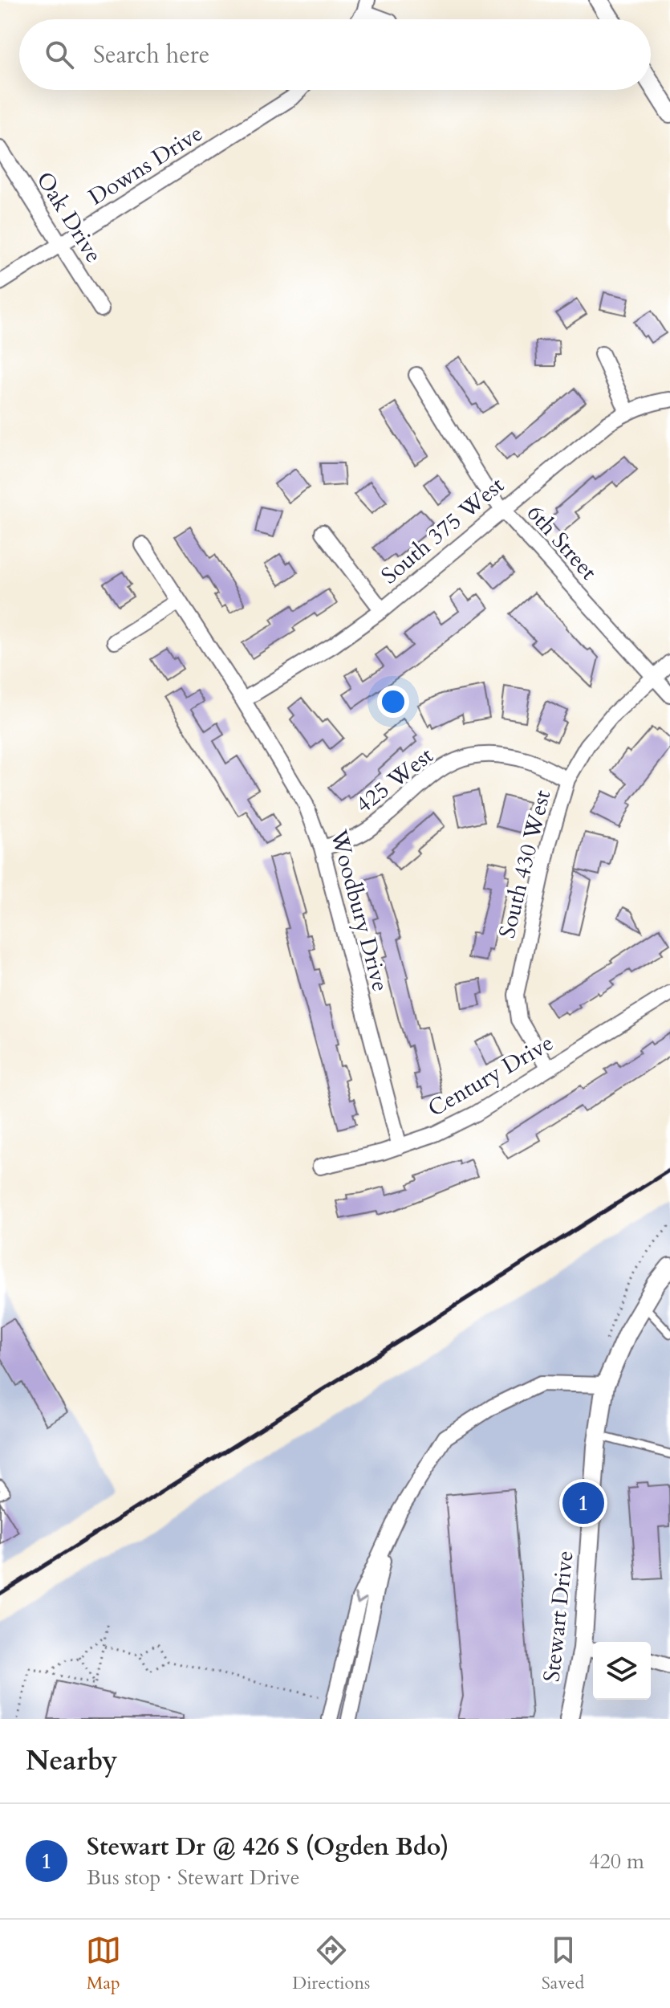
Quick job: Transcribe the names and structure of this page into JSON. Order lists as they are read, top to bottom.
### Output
{
  "streets": {
    "street": [
      "Downs Drive",
      "Oak Drive",
      "South 375 West",
      "6th Street",
      "425 West",
      "South 430 West",
      "Woodbury Drive",
      "Century Drive",
      "Stewart Drive"
    ]
  },
  "crossings": [
    ["Downs Drive", "Oak Drive"],
    ["South 375 West", "6th Street"],
    ["South 375 West", "Woodbury Drive"],
    ["6th Street", "South 430 West"],
    ["425 West", "South 430 West"],
    ["425 West", "Woodbury Drive"],
    ["South 430 West", "Century Drive"],
    ["Woodbury Drive", "Century Drive"]
  ],
  "page": {
    "search": "Search here",
    "pins": "1",
    "heading": "Nearby",
    "list": [
      {
        "mark": "1",
        "name": "Stewart Dr @ 426 S (Ogden Bdo)",
        "note": "Bus stop · Stewart Drive",
        "value": "420 m"
      }
    ],
    "nav": ["Map", "Directions", "Saved"]
  }
}
